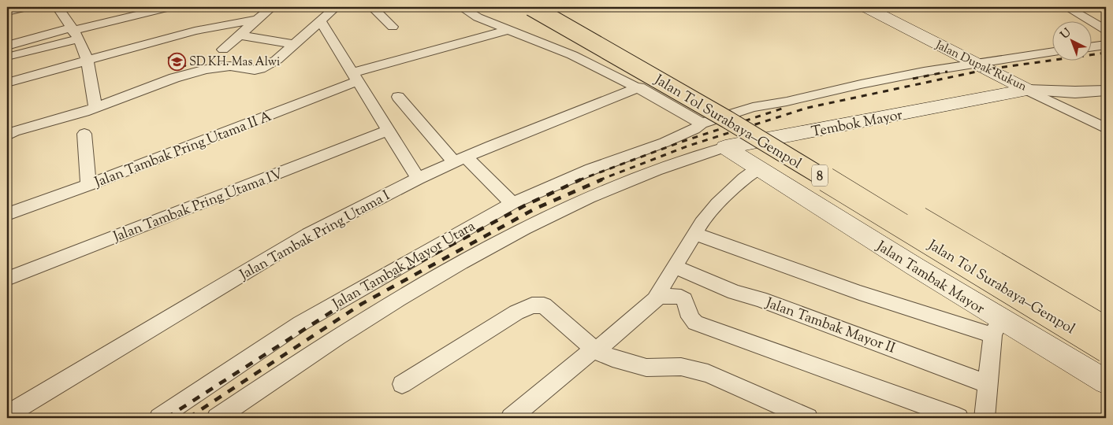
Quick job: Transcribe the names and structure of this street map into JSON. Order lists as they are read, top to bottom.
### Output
{
  "streets": {
    "highway": ["Jalan Tol Surabaya–Gempol", "8"],
    "main road": ["Jalan Dupak Rukun", "Tembok Mayor", "Jalan Tambak Mayor"],
    "street": [
      "Jalan Tambak Pring Utama II A",
      "Jalan Tambak Pring Utama IV",
      "Jalan Tambak Pring Utama I",
      "Jalan Tambak Mayor Utara",
      "Jalan Tambak Mayor II"
    ]
  },
  "crossings": [
    ["Jalan Dupak Rukun", "Tembok Mayor"],
    ["Jalan Dupak Rukun", "Jalan Tambak Mayor Utara"]
  ],
  "places": {
    "school or university": ["SD KH. Mas Alwi"]
  },
  "north": "top left"
}
